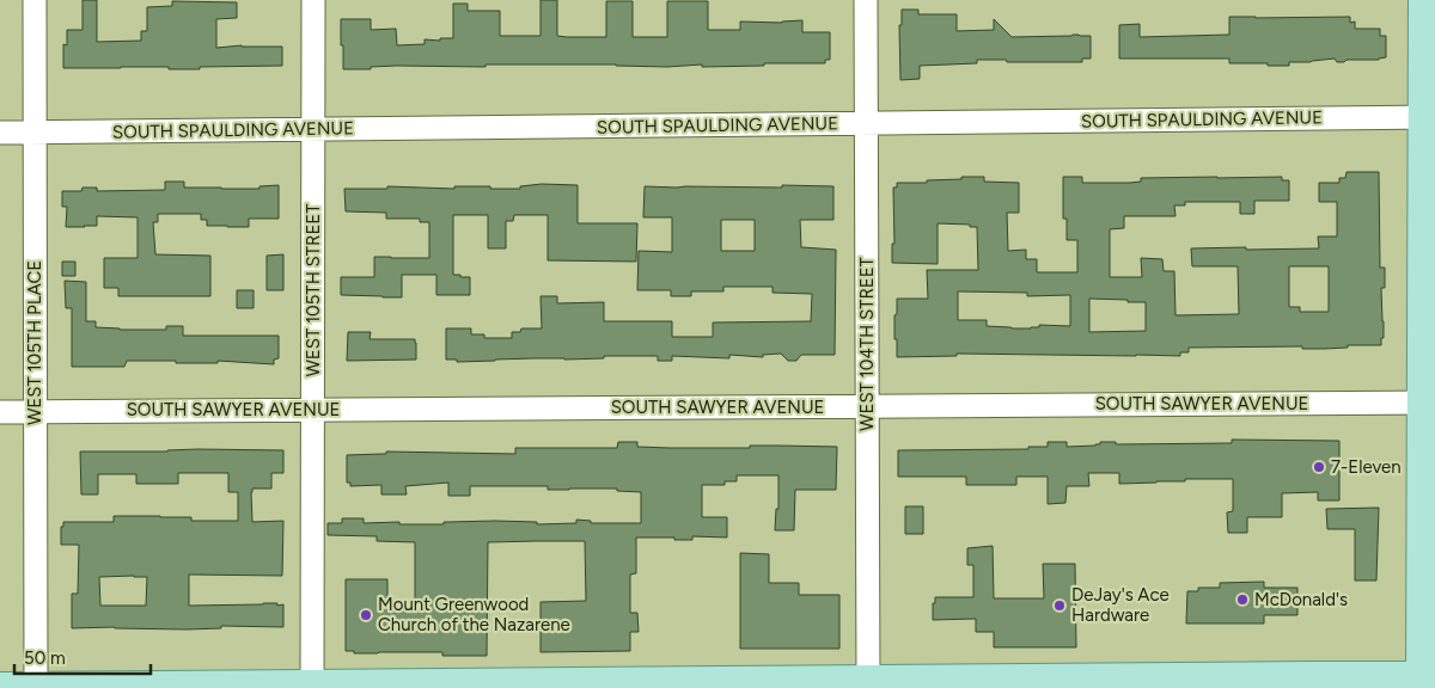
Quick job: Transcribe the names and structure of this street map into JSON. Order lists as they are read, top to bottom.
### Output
{
  "streets": {
    "street": [
      "SOUTH SPAULDING AVENUE",
      "WEST 105TH STREET",
      "WEST 105TH PLACE",
      "WEST 104TH STREET",
      "SOUTH SAWYER AVENUE"
    ]
  },
  "crossings": [
    ["SOUTH SPAULDING AVENUE", "WEST 105TH STREET"],
    ["SOUTH SPAULDING AVENUE", "WEST 105TH PLACE"],
    ["SOUTH SPAULDING AVENUE", "WEST 104TH STREET"],
    ["WEST 105TH STREET", "SOUTH SAWYER AVENUE"],
    ["WEST 105TH PLACE", "SOUTH SAWYER AVENUE"],
    ["WEST 104TH STREET", "SOUTH SAWYER AVENUE"]
  ],
  "places": [
    "7-Eleven",
    "McDonald's",
    "DeJay's Ace Hardware",
    "Mount Greenwood Church of the Nazarene"
  ],
  "scale_bar": "50 m"
}
